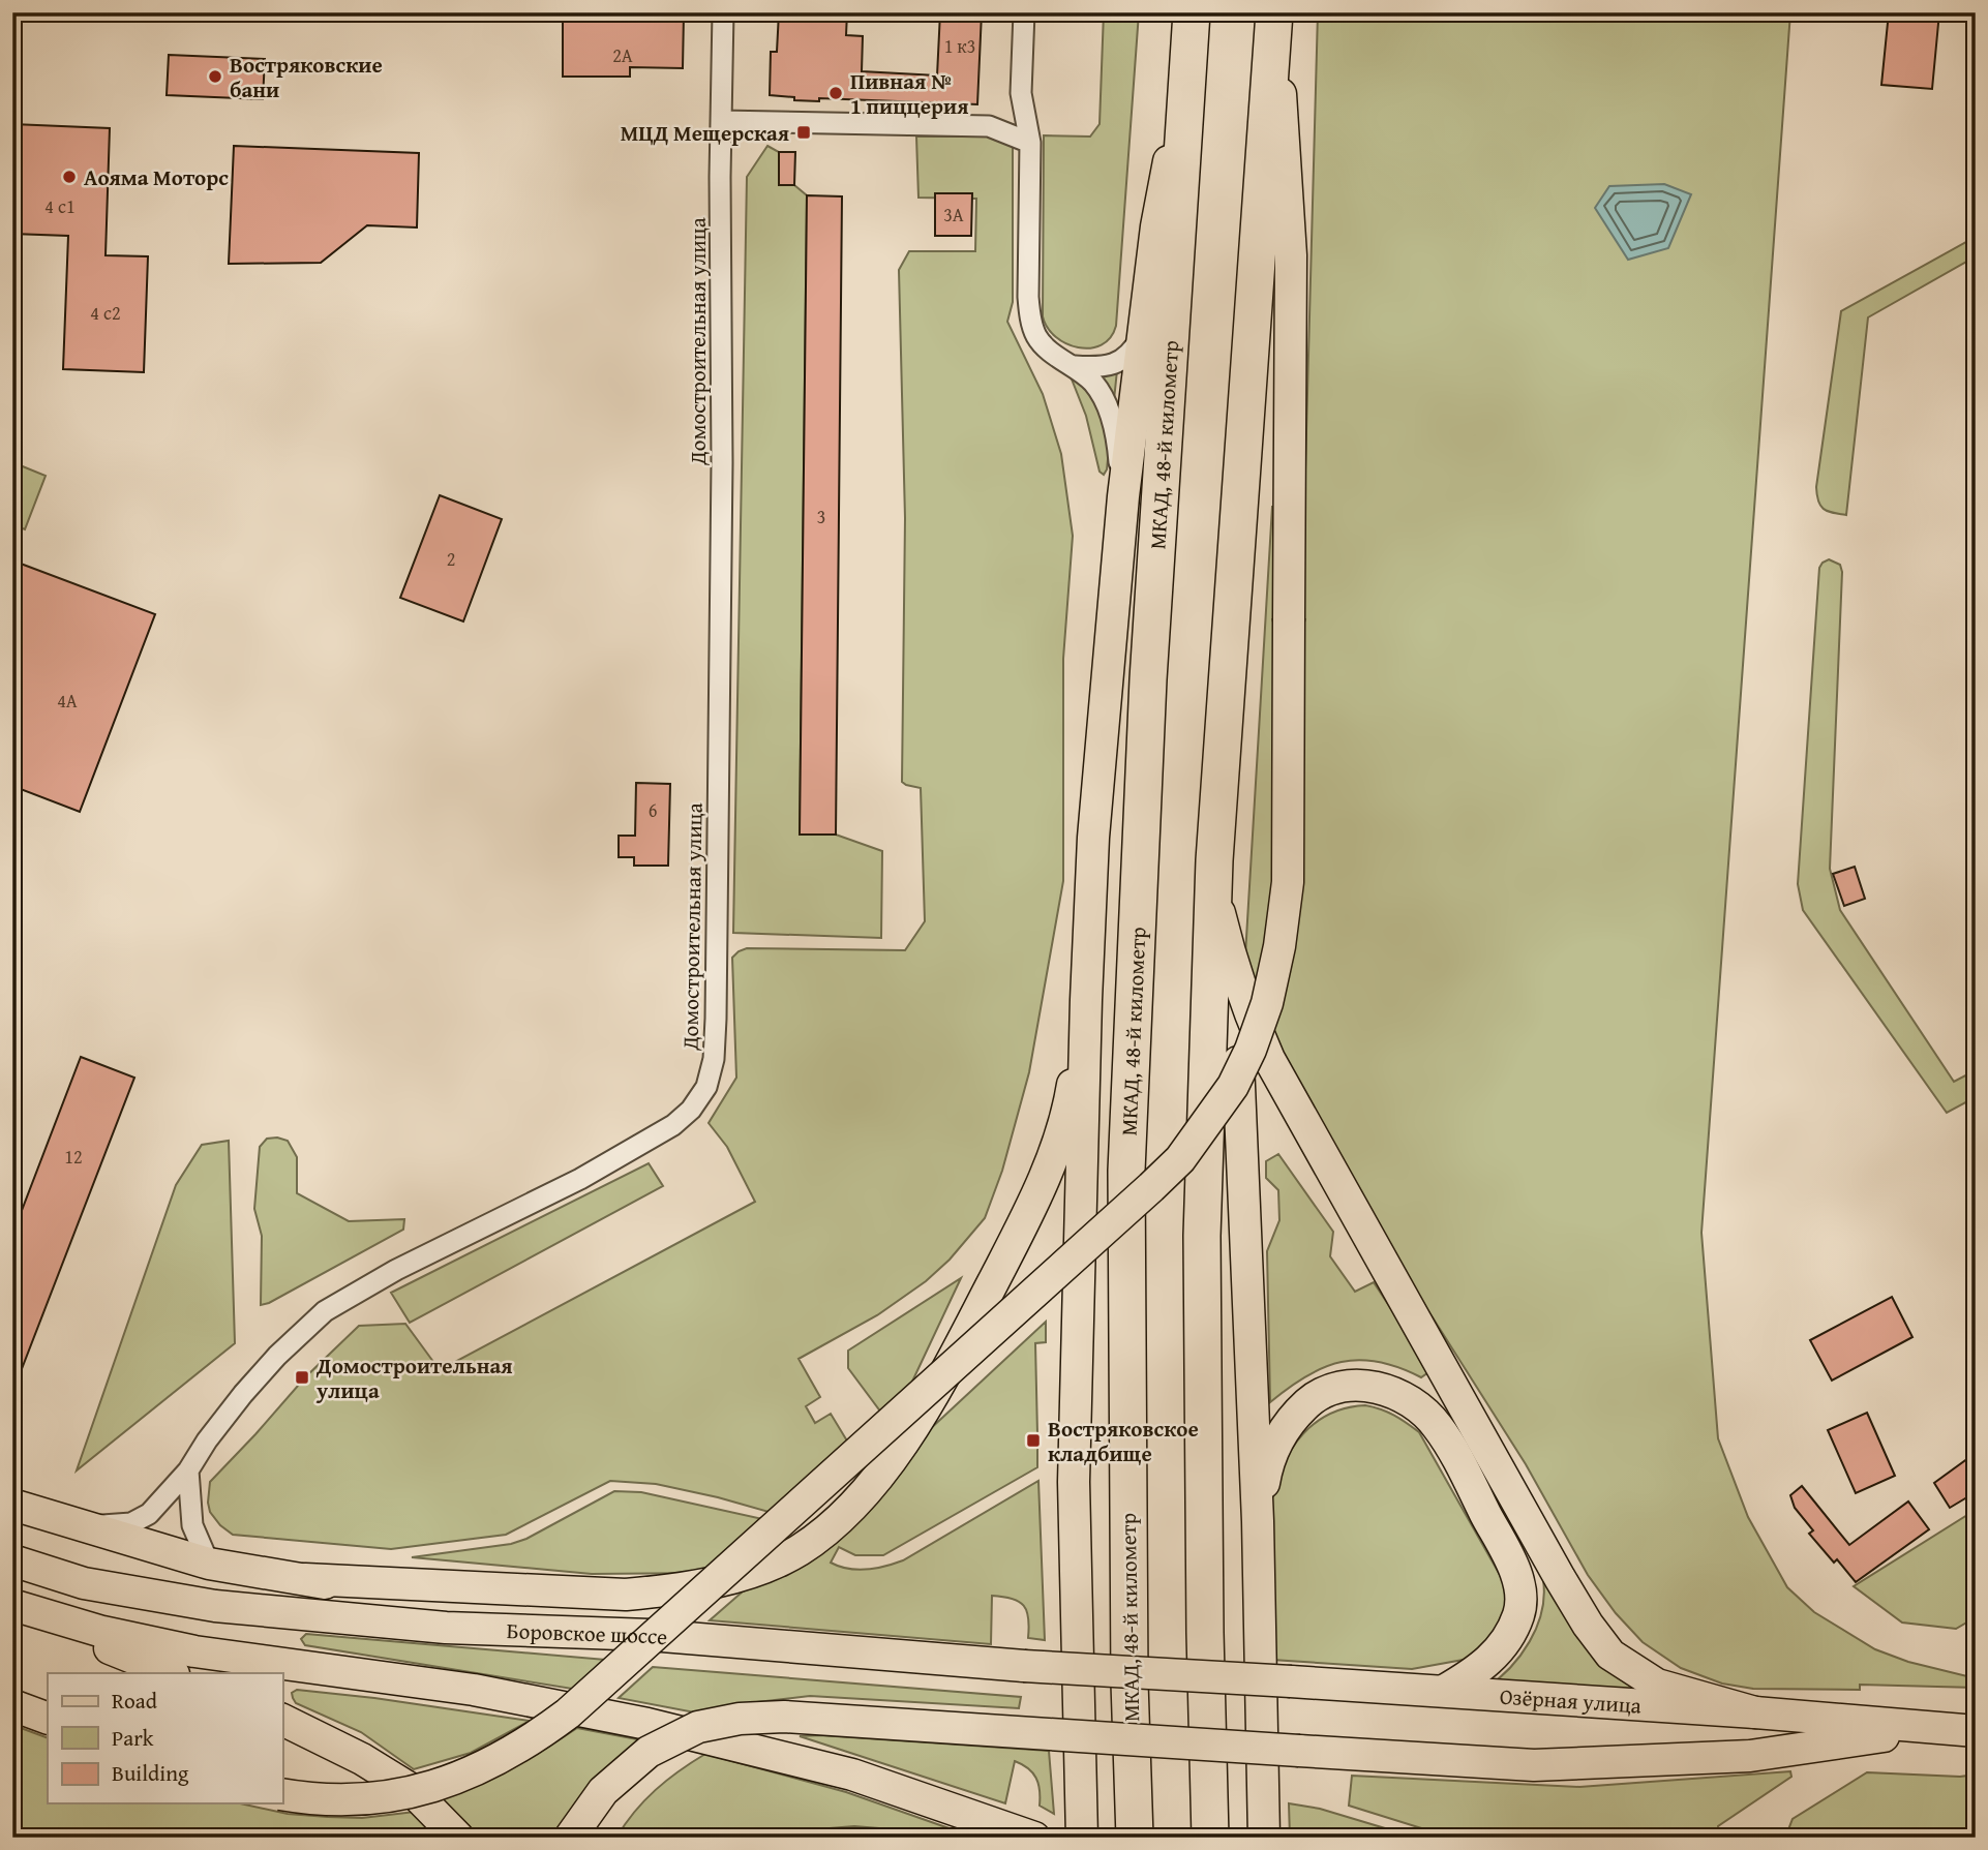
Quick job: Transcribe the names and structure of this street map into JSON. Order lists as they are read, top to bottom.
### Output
{
  "streets": {
    "highway": ["МКАД, 48-й километр"],
    "main road": ["Боровское шоссе", "Озёрная улица"],
    "street": ["Домостроительная улица"]
  },
  "crossings": [
    ["Боровское шоссе", "Озёрная улица"]
  ],
  "places": {
    "other": ["Востряковские бани", "Пивная № 1 пиццерия", "Аояма Моторс"],
    "transit": ["МЦД Мещерская", "Домостроительная улица", "Востряковское кладбище"]
  },
  "house_numbers": [
    "1 к3",
    "2А",
    "4 с1",
    "3А",
    "4 с2",
    "3",
    "2",
    "4А",
    "6",
    "12"
  ],
  "legend": ["Road", "Park", "Building"]
}
